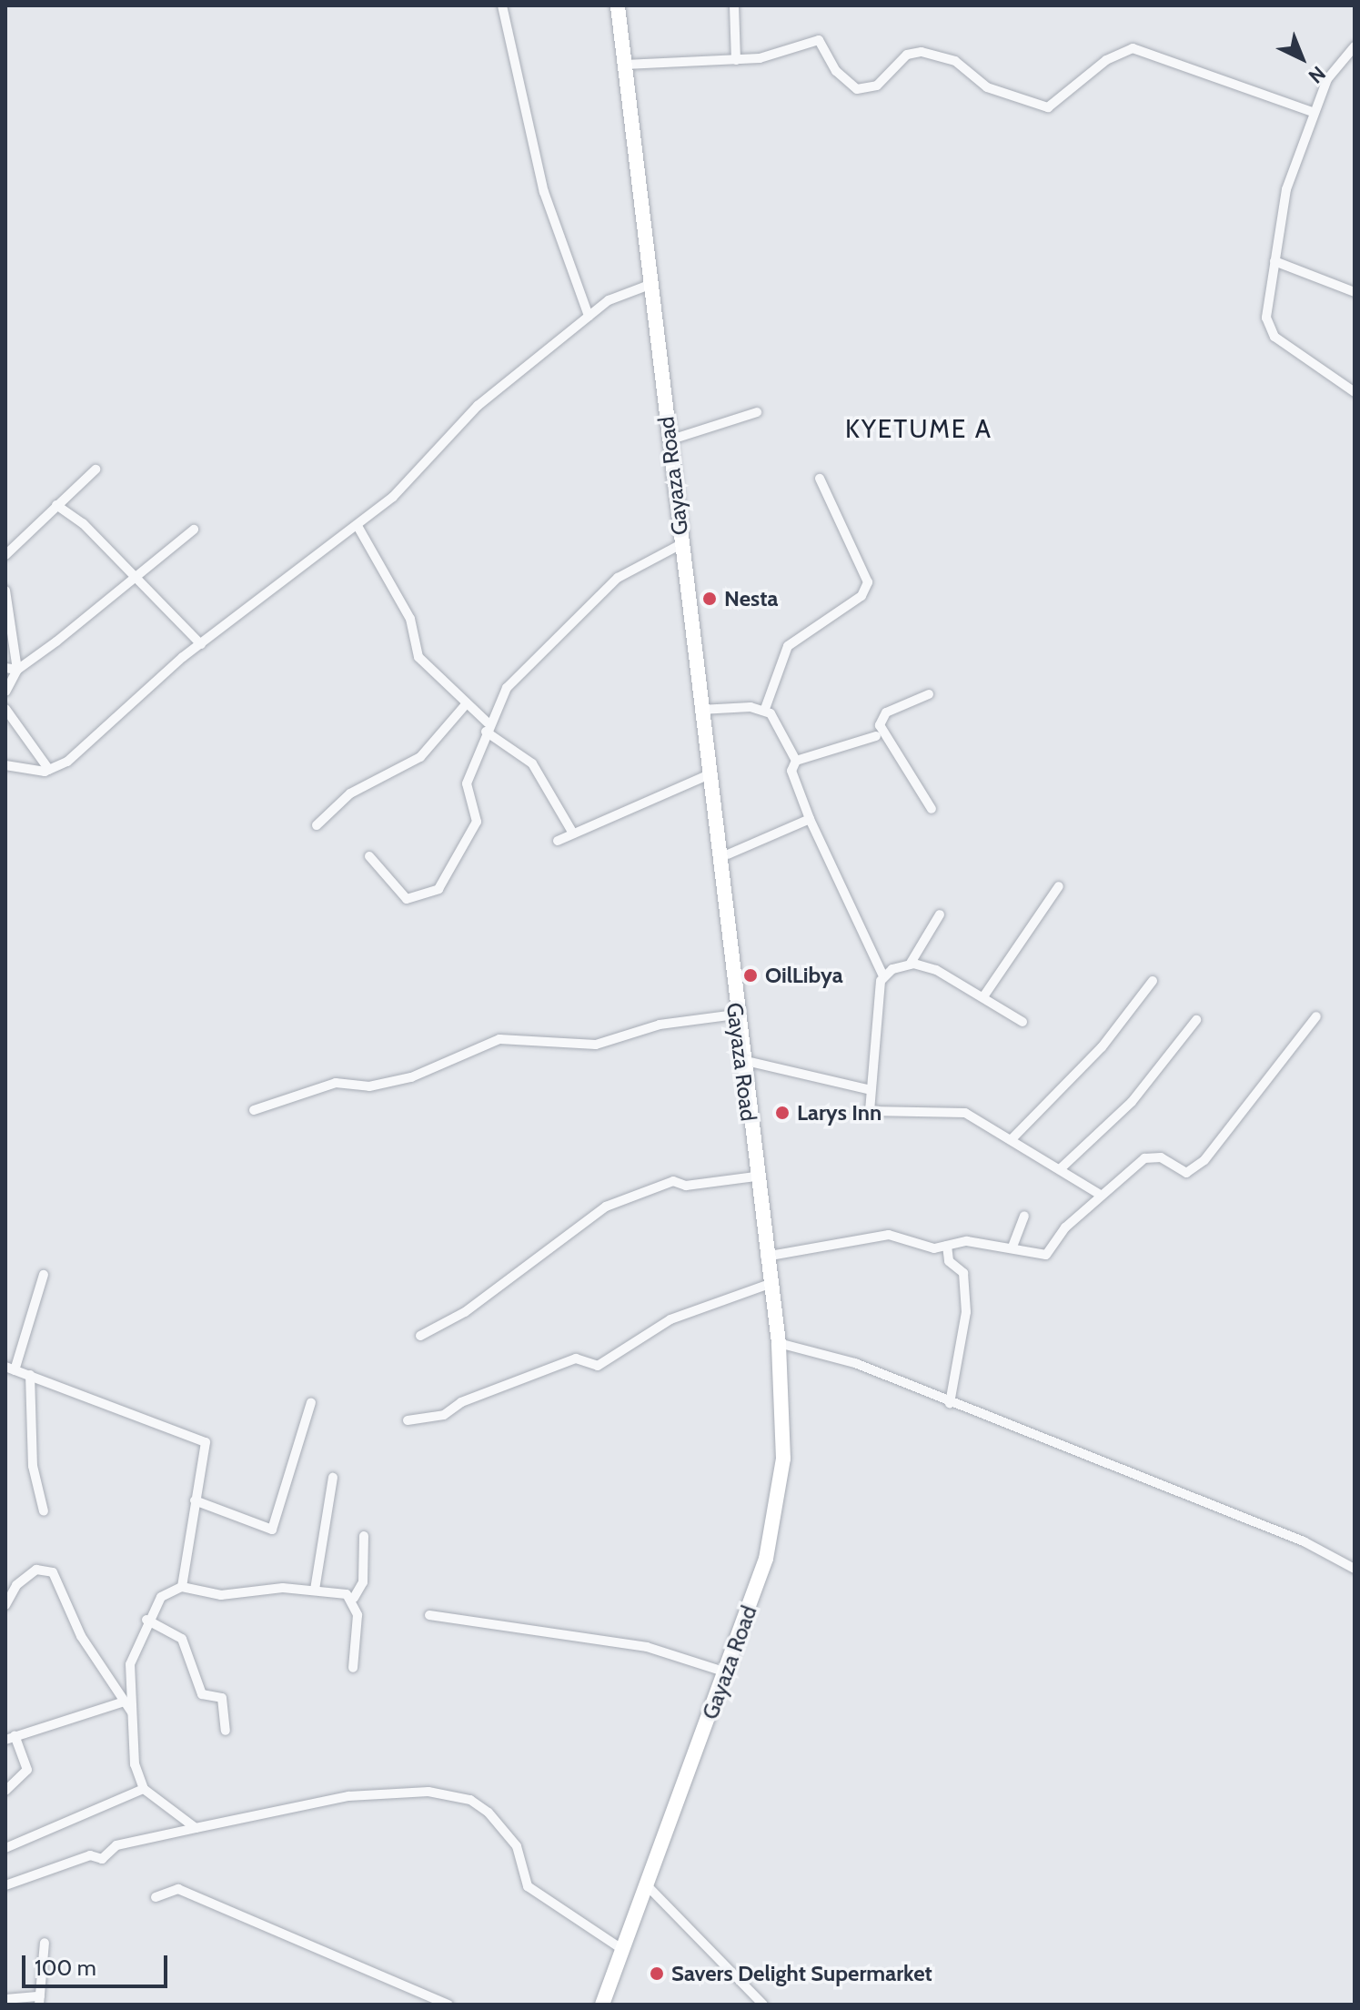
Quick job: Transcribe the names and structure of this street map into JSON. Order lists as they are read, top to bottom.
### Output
{
  "streets": {
    "main road": ["Gayaza Road"]
  },
  "districts": ["KYETUME A"],
  "places": [
    "Nesta",
    "OilLibya",
    "Larys Inn",
    "Savers Delight Supermarket"
  ],
  "scale_bar": "100 m",
  "north": "bottom right"
}
